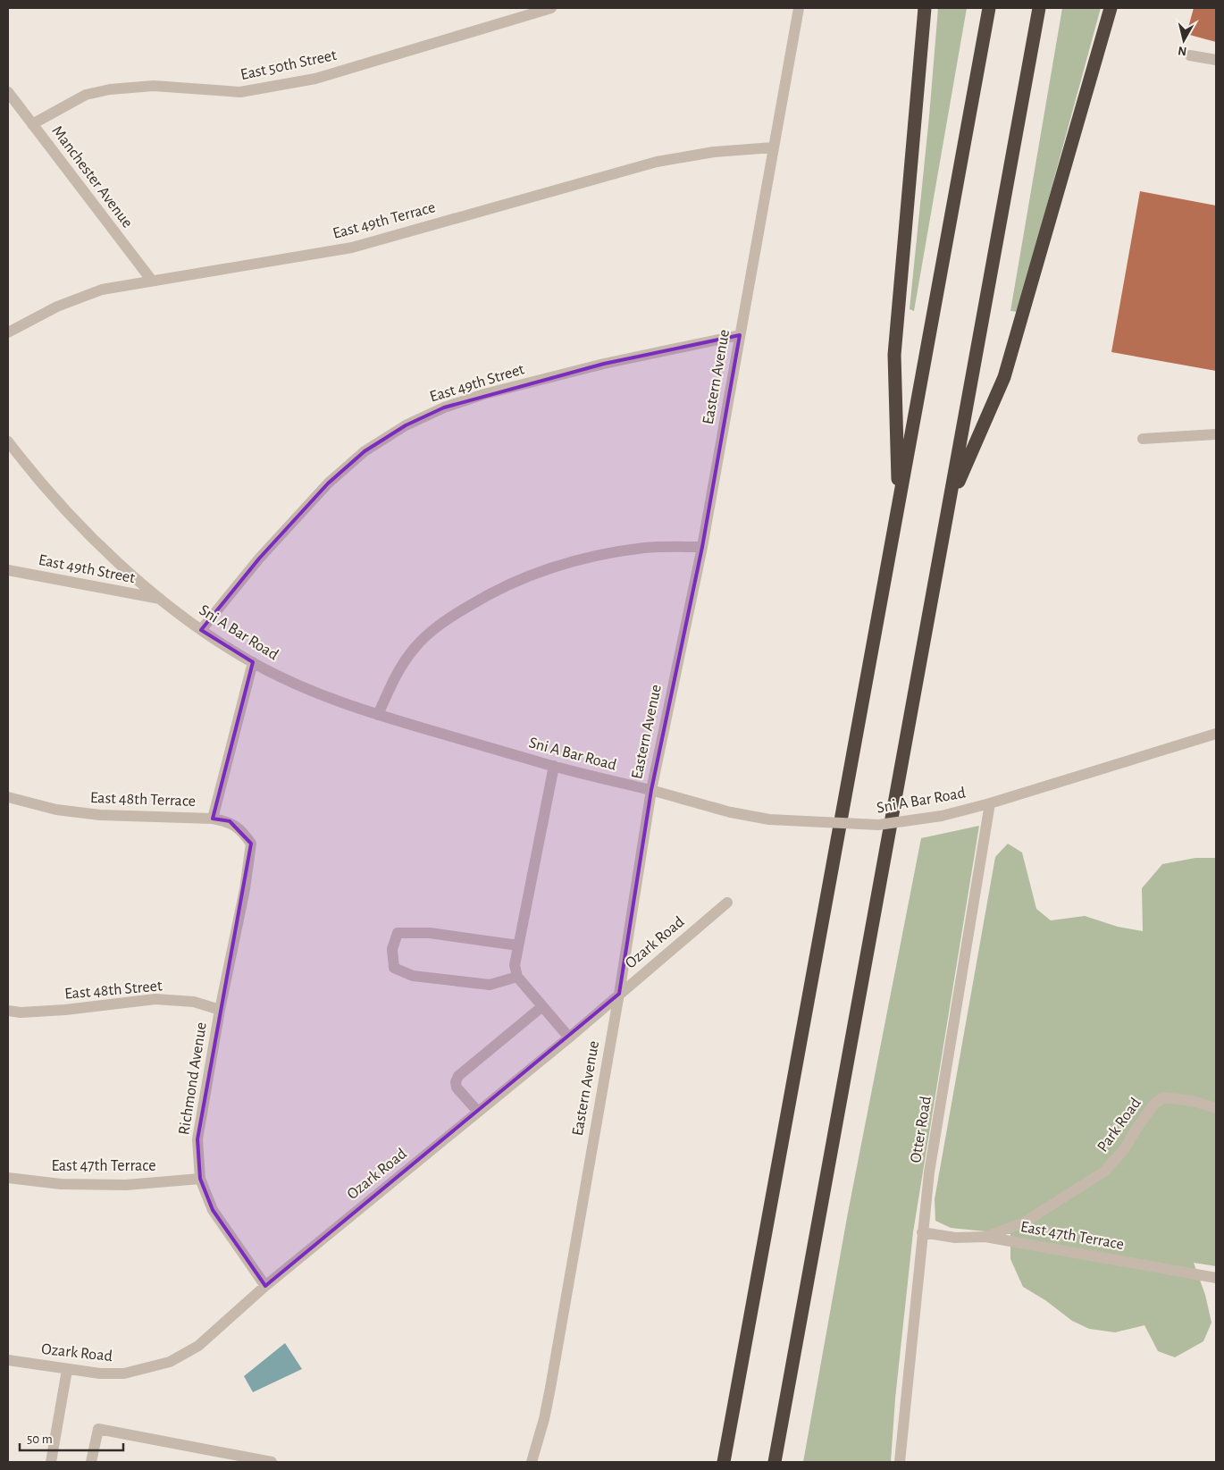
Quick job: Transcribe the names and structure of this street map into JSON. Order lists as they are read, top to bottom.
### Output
{
  "streets": {
    "street": [
      "East 50th Street",
      "Manchester Avenue",
      "East 49th Terrace",
      "Eastern Avenue",
      "East 49th Street",
      "Sni A Bar Road",
      "East 48th Terrace",
      "Ozark Road",
      "East 48th Street",
      "Richmond Avenue",
      "Park Road",
      "Otter Road",
      "East 47th Terrace"
    ]
  },
  "crossings": [
    ["East 50th Street", "Manchester Avenue"],
    ["Manchester Avenue", "East 49th Terrace"],
    ["East 49th Terrace", "Eastern Avenue"],
    ["Eastern Avenue", "East 49th Street"],
    ["Eastern Avenue", "Sni A Bar Road"],
    ["Eastern Avenue", "Ozark Road"],
    ["East 49th Street", "Sni A Bar Road"],
    ["Sni A Bar Road", "Otter Road"],
    ["East 48th Terrace", "Richmond Avenue"],
    ["Ozark Road", "Richmond Avenue"],
    ["East 48th Street", "Richmond Avenue"],
    ["Richmond Avenue", "East 47th Terrace"],
    ["Park Road", "East 47th Terrace"],
    ["Otter Road", "East 47th Terrace"]
  ],
  "scale_bar": "50 m",
  "north": "bottom"
}
